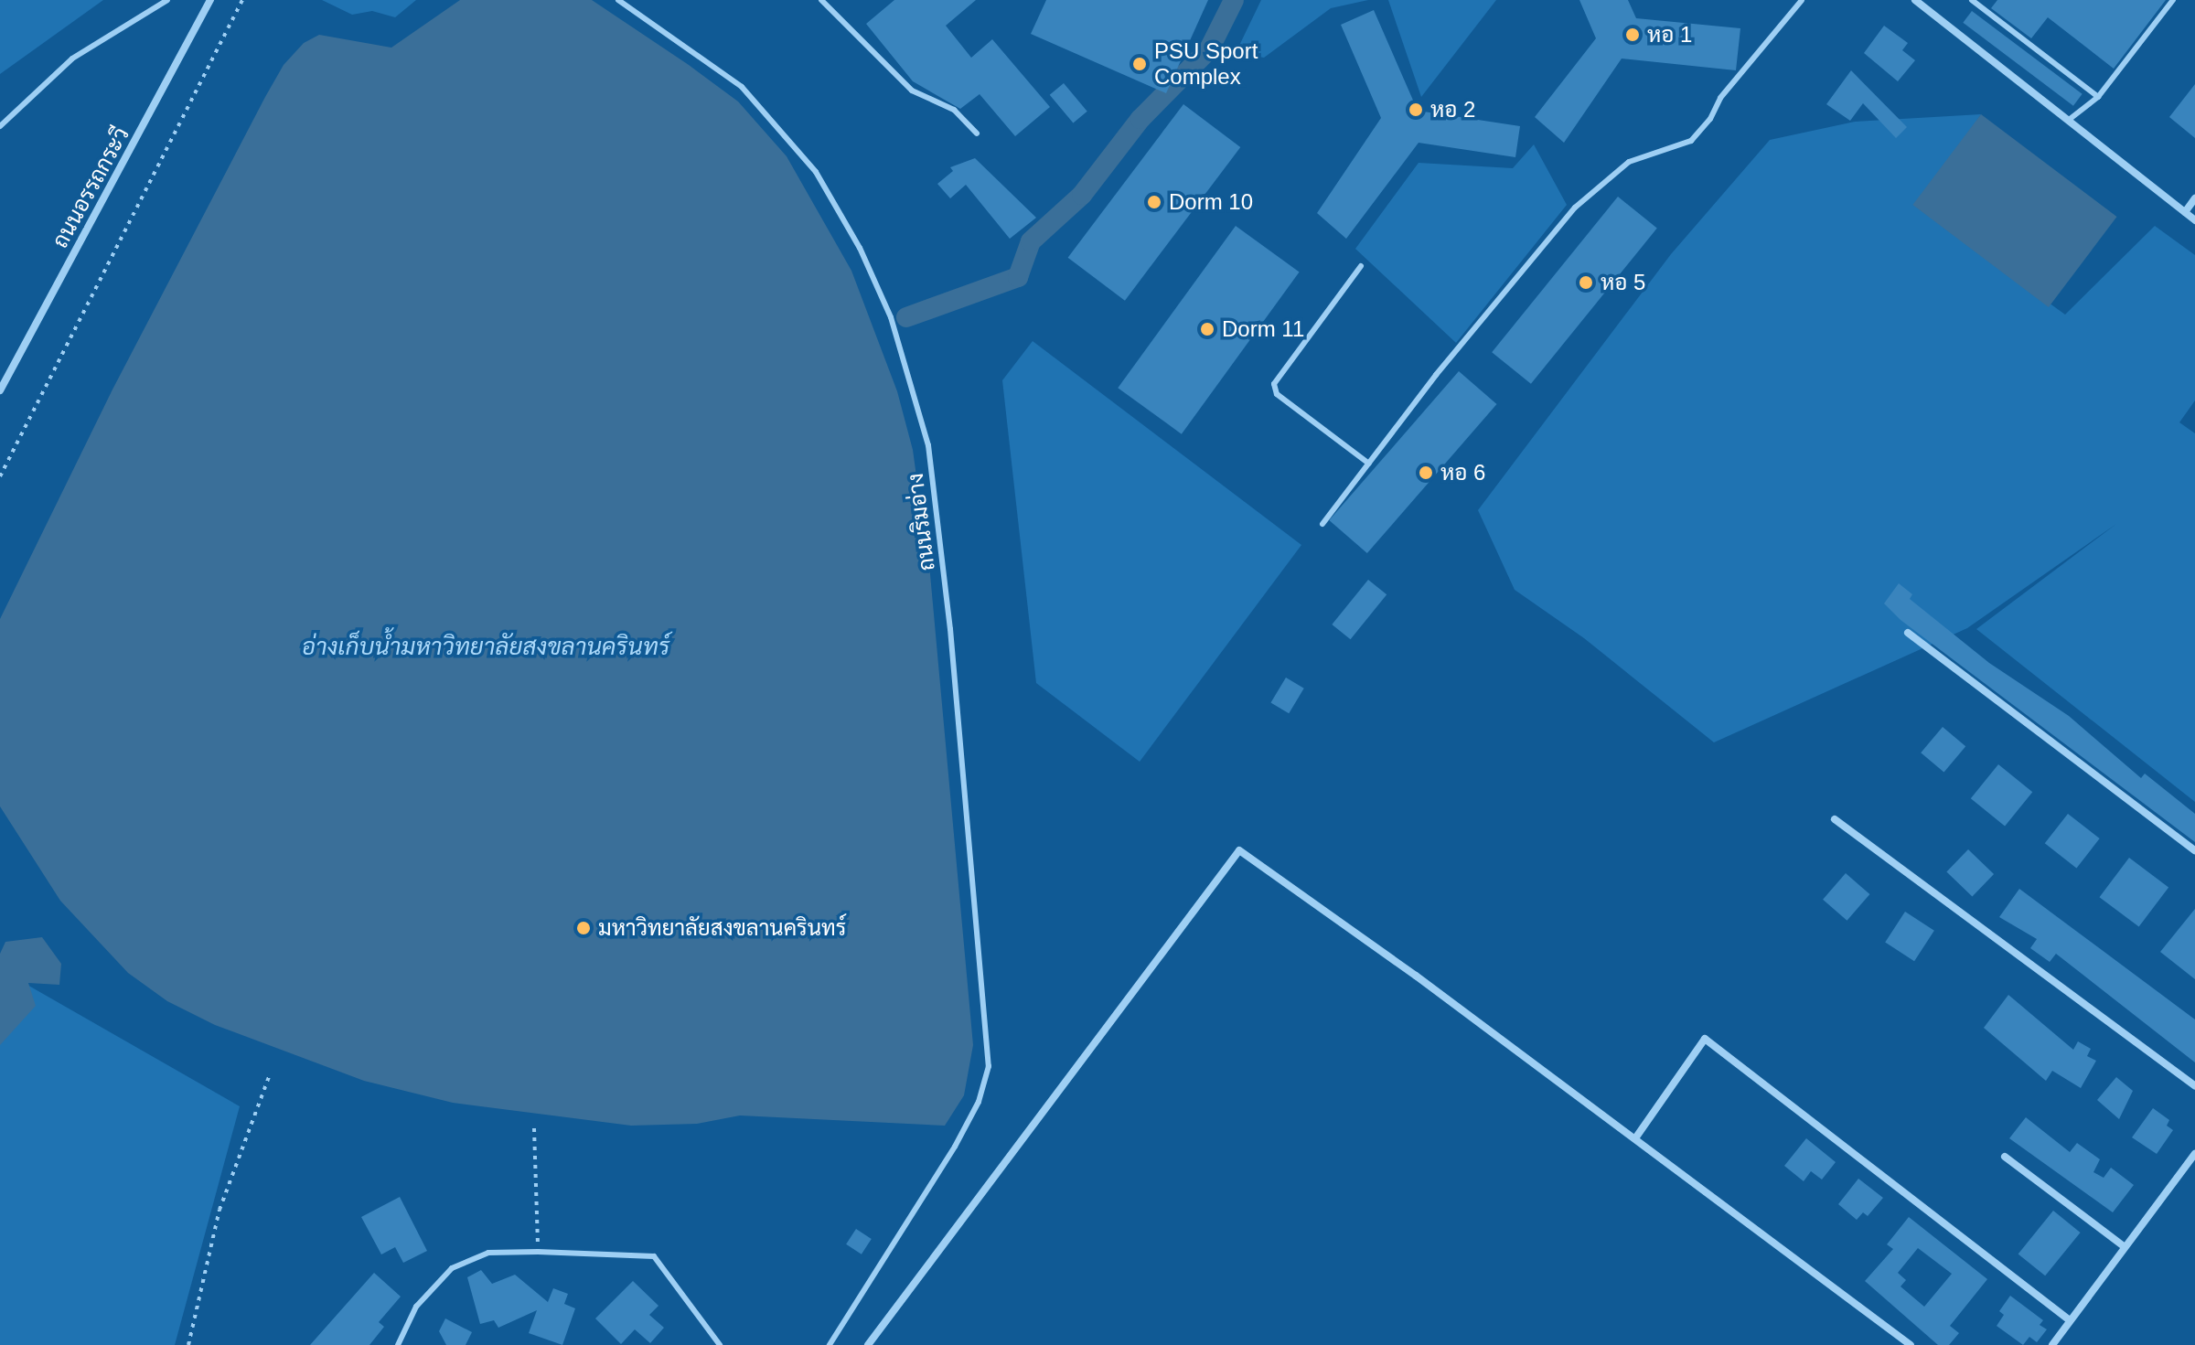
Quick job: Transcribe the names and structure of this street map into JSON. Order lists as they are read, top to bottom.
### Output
{
  "streets": {
    "street": ["ถนนอรรถกระวี"],
    "lane": ["ถนนริมอ่าง"]
  },
  "water": ["อ่างเก็บน้ำมหาวิทยาลัยสงขลานครินทร์"],
  "places": [
    "หอ 1",
    "PSU Sport Complex",
    "หอ 2",
    "Dorm 10",
    "หอ 5",
    "Dorm 11",
    "หอ 6",
    "มหาวิทยาลัยสงขลานครินทร์"
  ]
}
